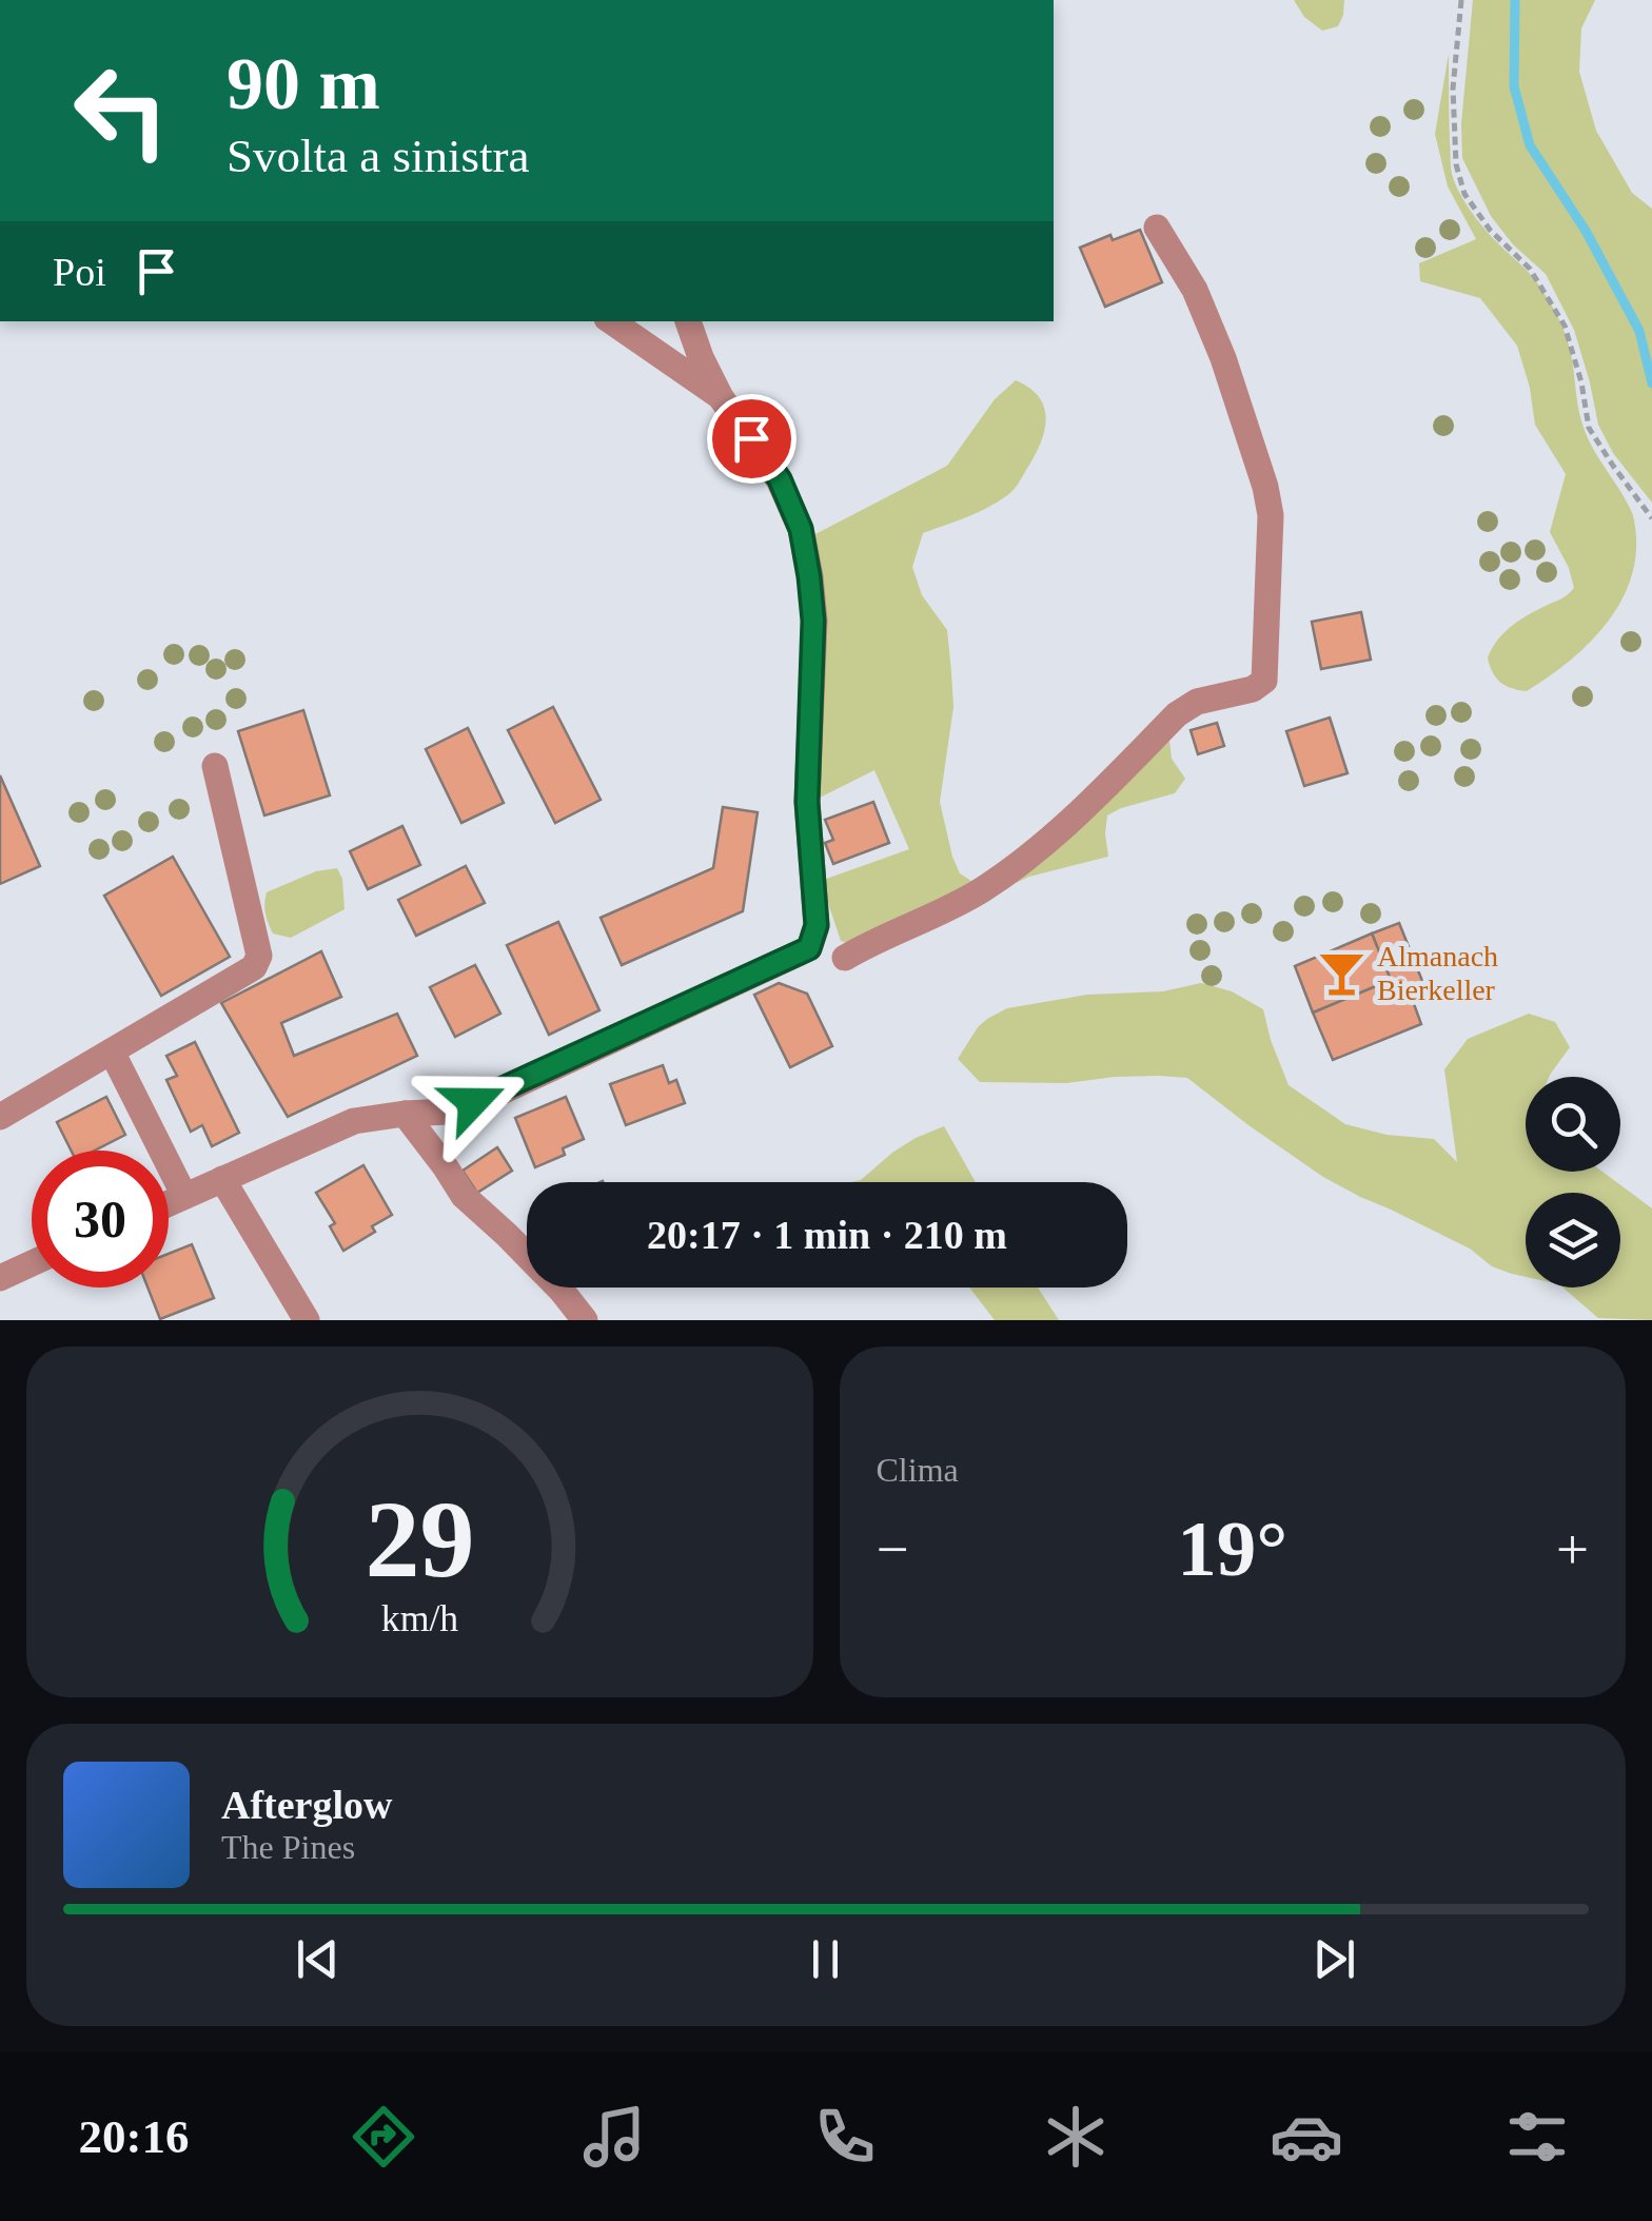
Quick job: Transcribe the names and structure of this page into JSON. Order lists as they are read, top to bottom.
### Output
{
  "places": {
    "bar": ["Almanach Bierkeller"]
  },
  "page": {
    "turn": ["90 m", "Svolta a sinistra"],
    "then": "Poi",
    "limit": "30",
    "trip": "20:17 · 1 min · 210 m",
    "tile": "Clima",
    "heat": ["−", "19°", "+"],
    "song": ["Afterglow", "The Pines"],
    "tabs": "20:16",
    "gauge": ["29", "km/h"]
  }
}
